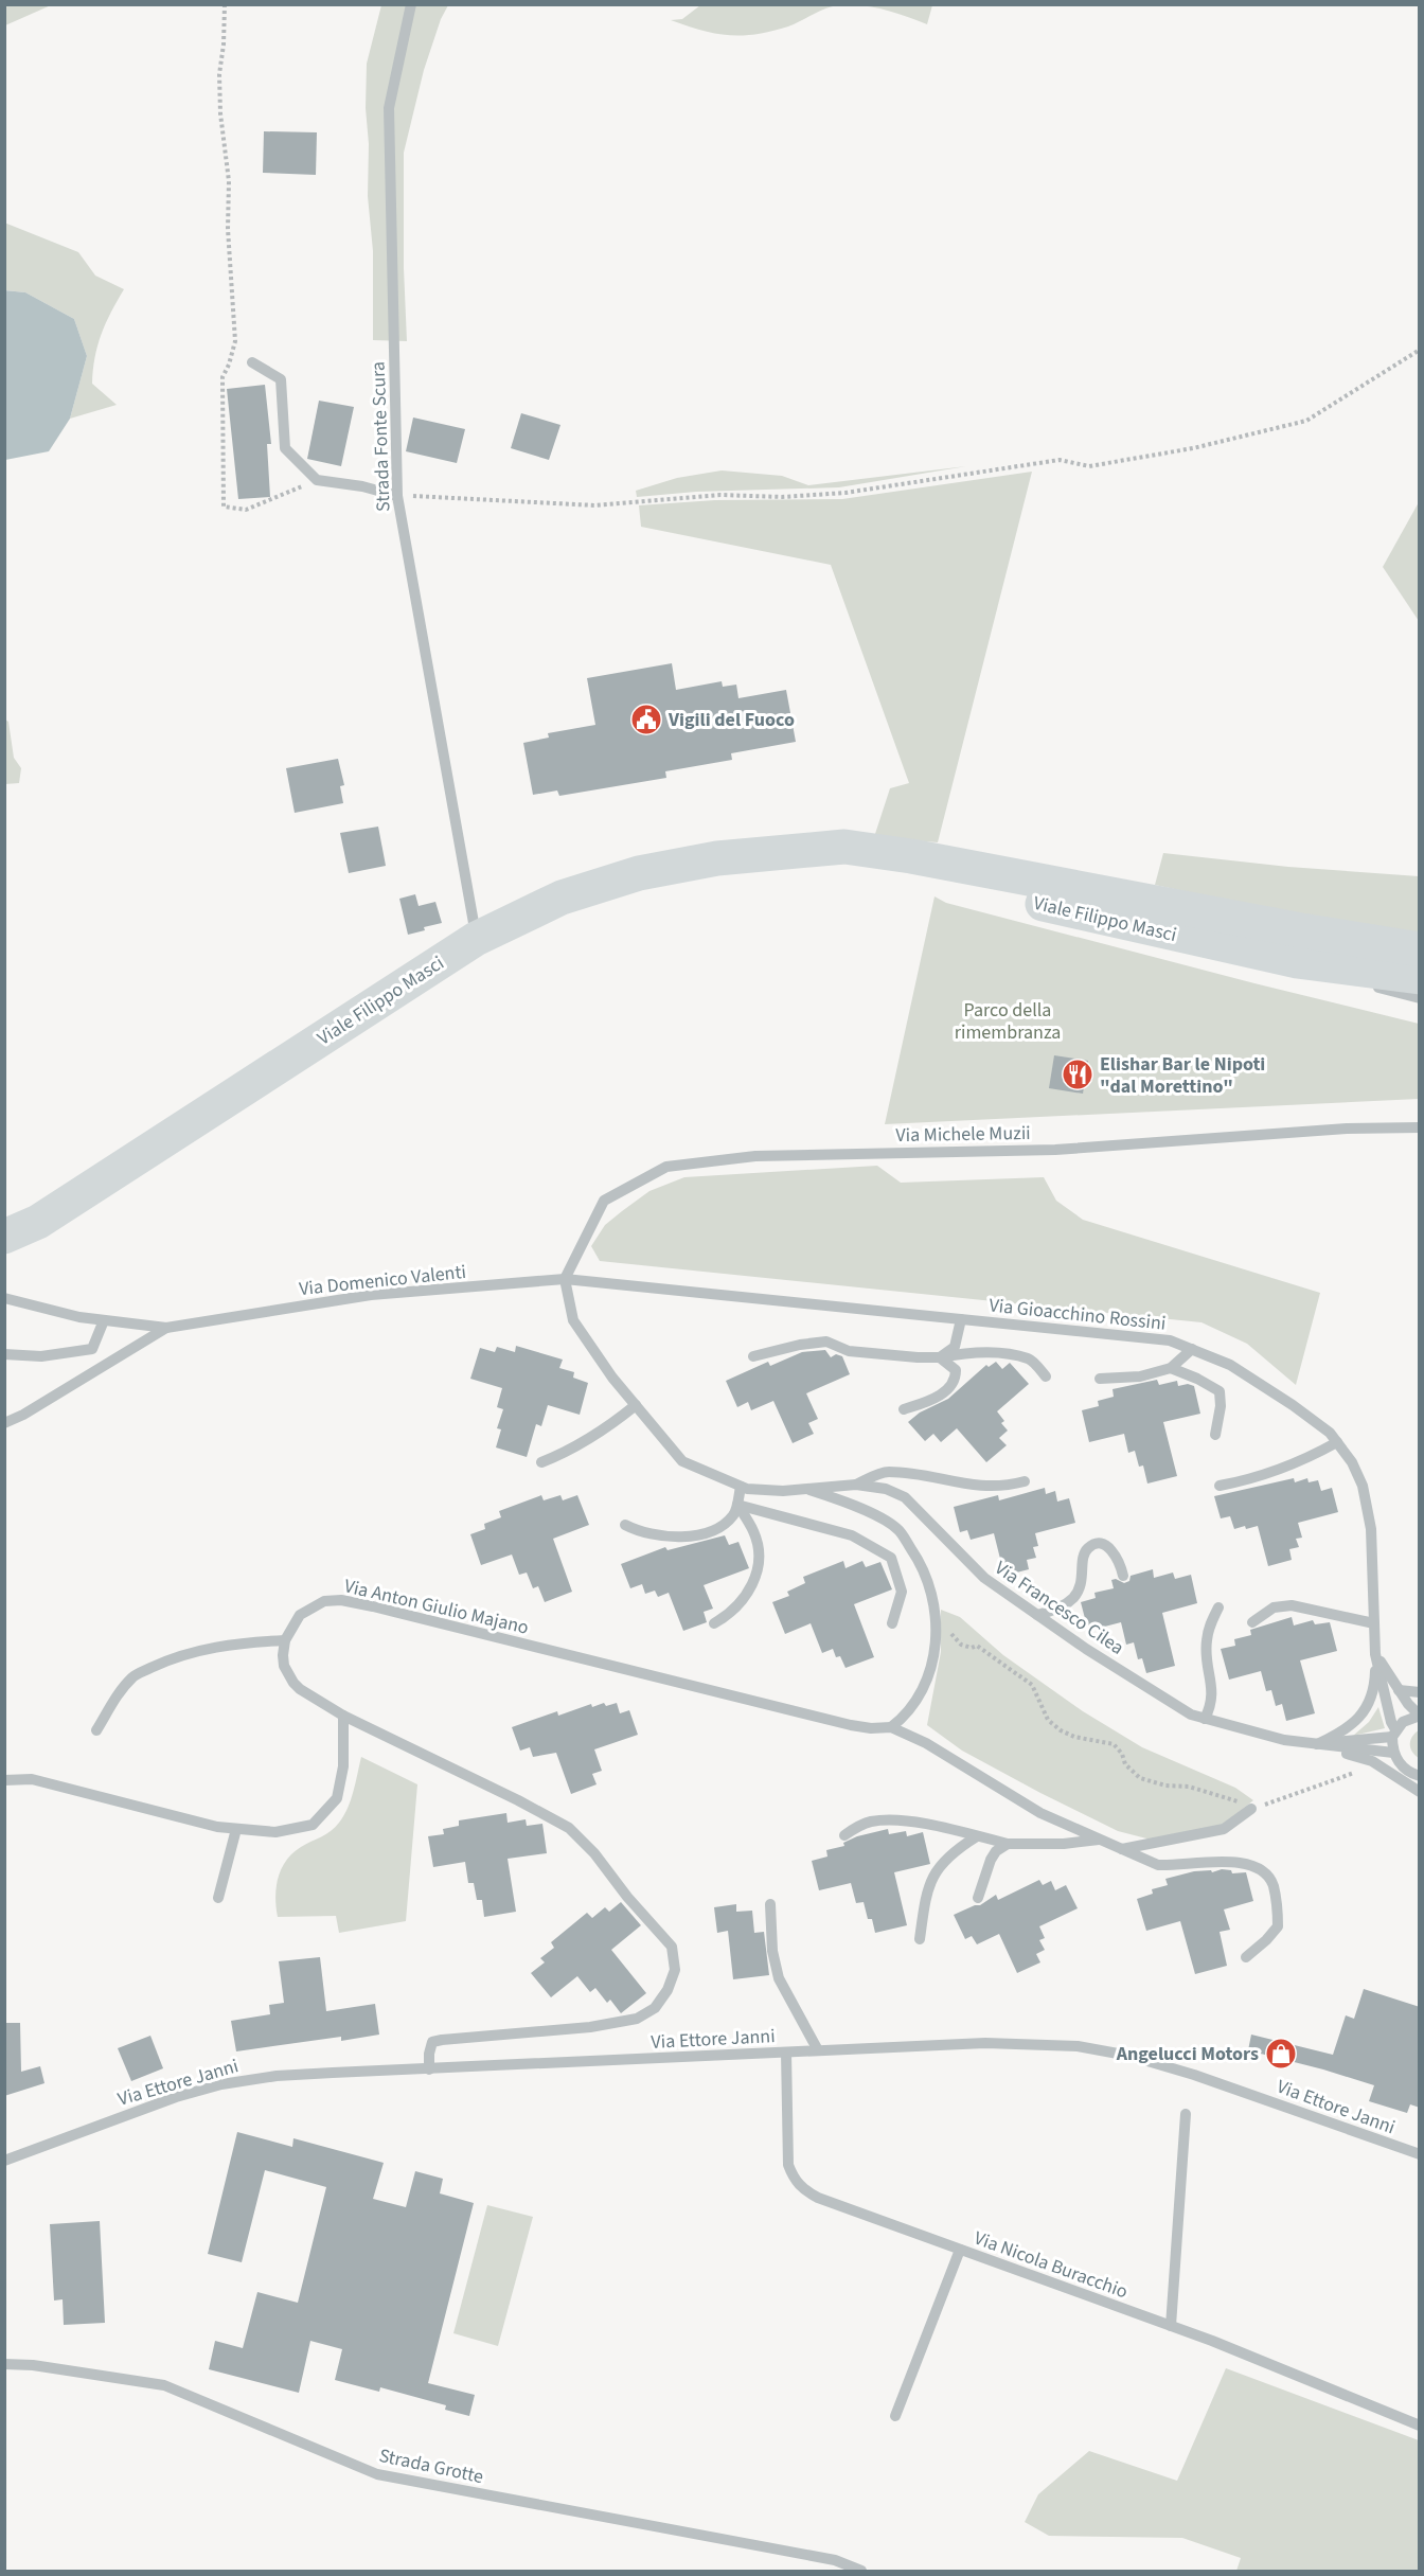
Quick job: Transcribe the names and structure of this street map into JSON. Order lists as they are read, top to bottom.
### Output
{
  "streets": {
    "main road": ["Viale Filippo Masci"],
    "street": [
      "Strada Fonte Scura",
      "Via Michele Muzii",
      "Via Domenico Valenti",
      "Via Gioacchino Rossini",
      "Via Anton Giulio Majano",
      "Via Francesco Cilea",
      "Via Ettore Janni",
      "Via Nicola Buracchio",
      "Strada Grotte"
    ]
  },
  "crossings": [
    ["Strada Fonte Scura", "Viale Filippo Masci"],
    ["Via Michele Muzii", "Via Domenico Valenti"],
    ["Via Michele Muzii", "Via Gioacchino Rossini"],
    ["Via Michele Muzii", "Via Francesco Cilea"],
    ["Via Domenico Valenti", "Via Gioacchino Rossini"],
    ["Via Domenico Valenti", "Via Francesco Cilea"],
    ["Via Gioacchino Rossini", "Via Francesco Cilea"],
    ["Via Anton Giulio Majano", "Via Francesco Cilea"],
    ["Via Ettore Janni", "Via Nicola Buracchio"]
  ],
  "parks": ["Parco della rimembranza"],
  "places": {
    "public building": ["Vigili del Fuoco"],
    "restaurant": ["Elishar Bar le Nipoti \"dal Morettino\""],
    "shop": ["Angelucci Motors"]
  }
}
